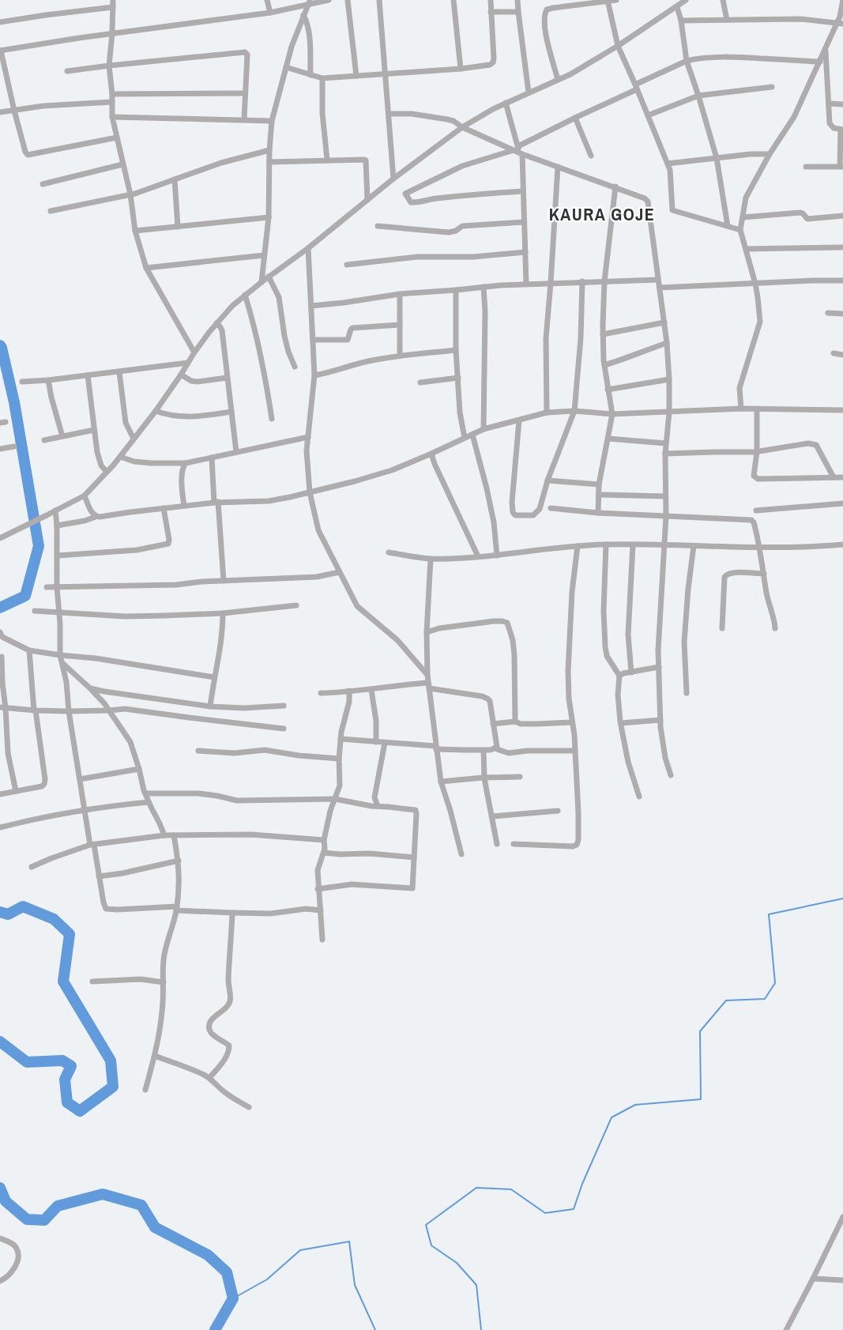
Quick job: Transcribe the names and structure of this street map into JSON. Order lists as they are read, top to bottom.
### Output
{
  "districts": ["KAURA GOJE"]
}
